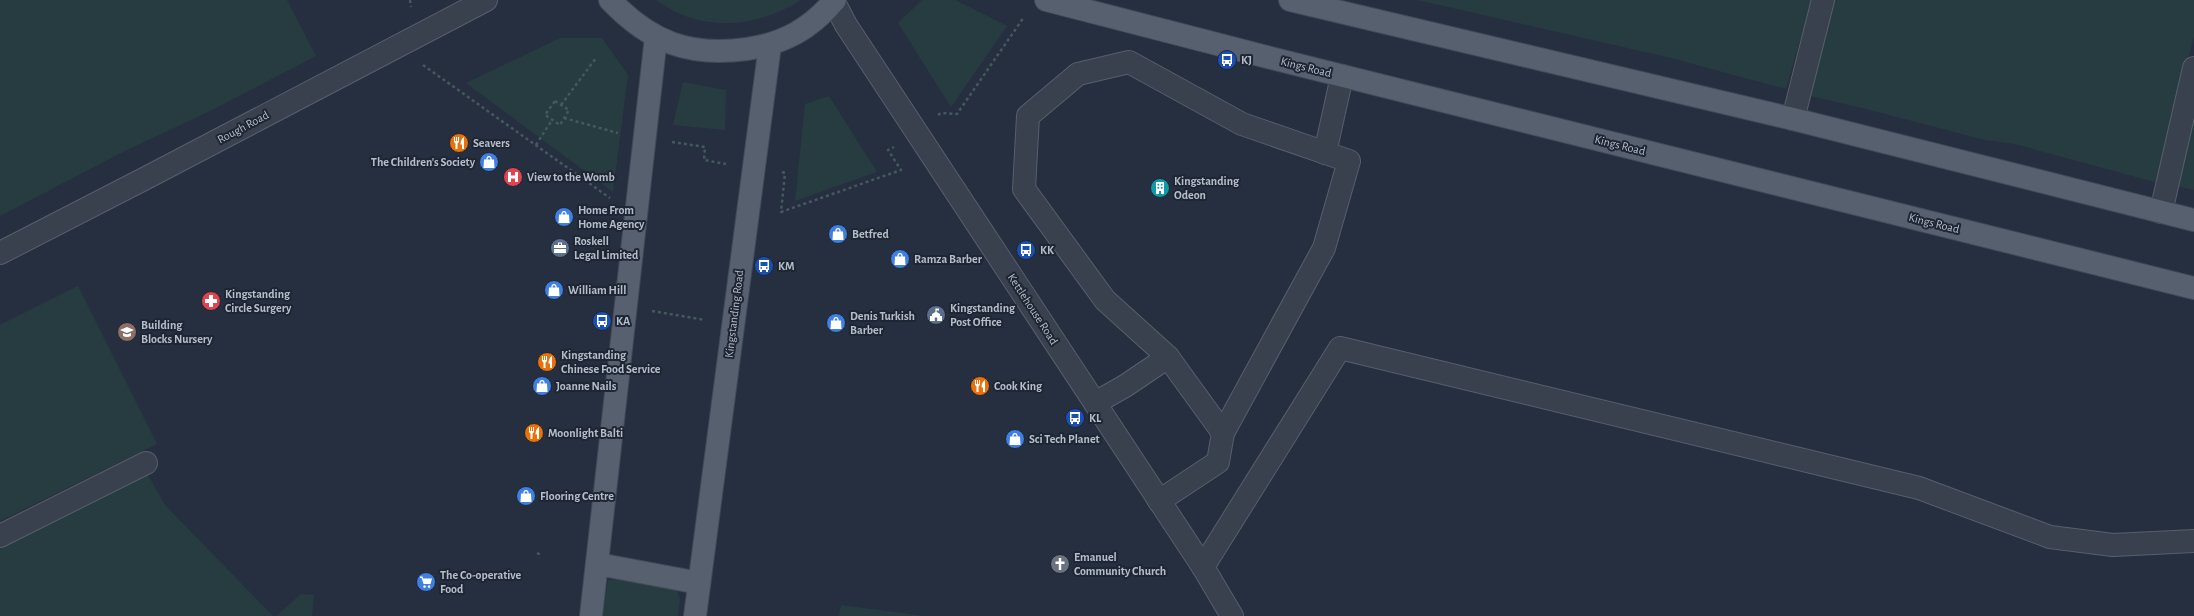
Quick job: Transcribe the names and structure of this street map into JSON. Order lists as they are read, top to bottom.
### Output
{
  "streets": {
    "main road": ["Kings Road", "Kingstanding Road"],
    "street": ["Rough Road", "Kettlehouse Road"]
  },
  "places": {
    "bus stop": [
      "KJ",
      "KK",
      "KM",
      "KA",
      "KL"
    ],
    "restaurant": [
      "Seavers",
      "Kingstanding Chinese Food Service",
      "Cook King",
      "Moonlight Balti"
    ],
    "shop": [
      "The Children's Society",
      "Home From Home Agency",
      "Betfred",
      "Ramza Barber",
      "William Hill",
      "Denis Turkish Barber",
      "Joanne Nails",
      "Sci Tech Planet",
      "Flooring Centre"
    ],
    "hospital": ["View to the Womb"],
    "building": ["Kingstanding Odeon"],
    "office": ["Roskell Legal Limited"],
    "pharmacy": ["Kingstanding Circle Surgery"],
    "public building": ["Kingstanding Post Office"],
    "school or university": ["Building Blocks Nursery"],
    "church": ["Emanuel Community Church"],
    "supermarket": ["The Co-operative Food"]
  }
}
